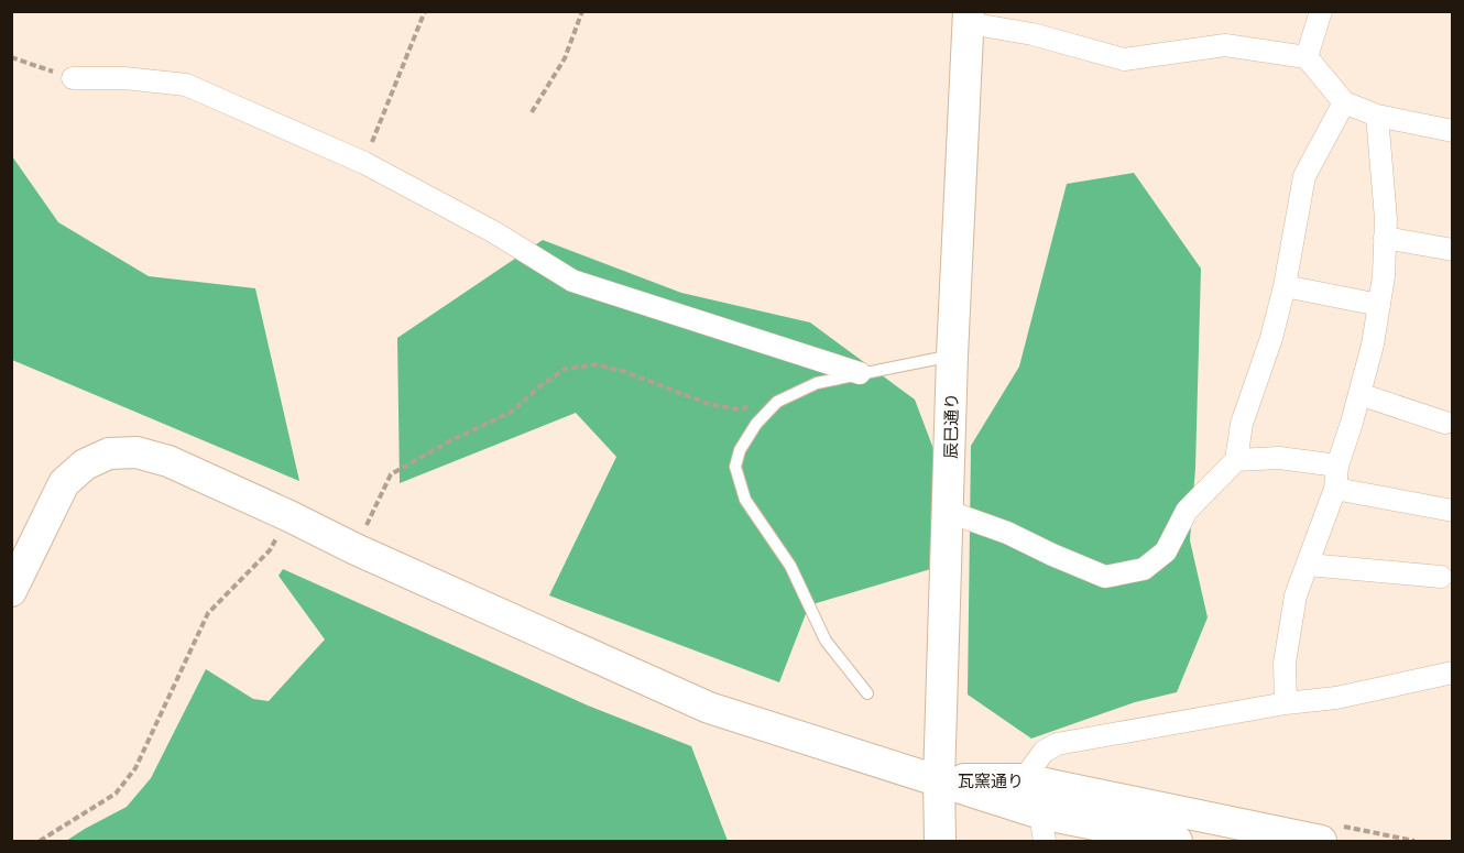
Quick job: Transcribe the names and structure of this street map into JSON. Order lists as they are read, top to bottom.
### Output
{
  "streets": {
    "street": ["辰巳通り", "瓦窯通り"]
  },
  "crossings": [
    ["辰巳通り", "瓦窯通り"]
  ]
}
